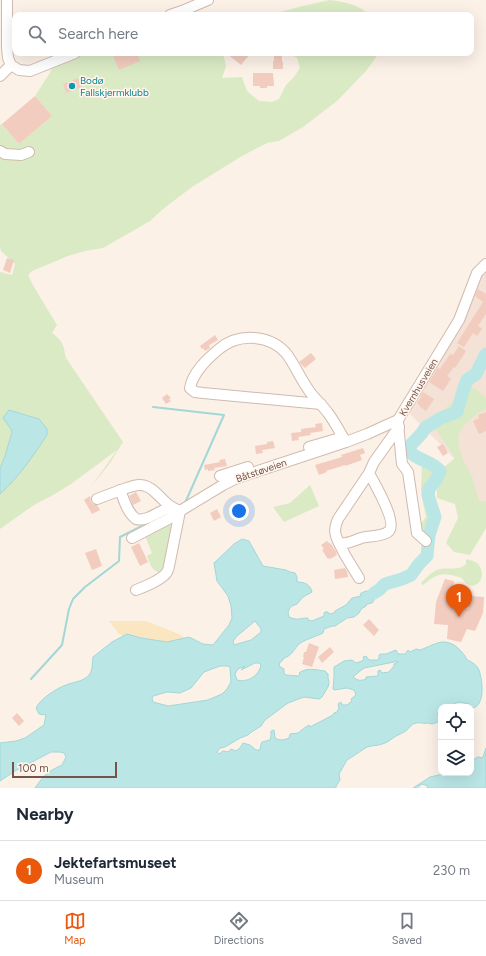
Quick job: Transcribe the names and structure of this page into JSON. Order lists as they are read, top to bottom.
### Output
{
  "streets": {
    "street": ["Kvernhusveien", "Båtstøveien"]
  },
  "crossings": [
    ["Kvernhusveien", "Båtstøveien"]
  ],
  "places": ["Bodø Fallskjermklubb"],
  "scale_bar": "100 m",
  "page": {
    "search": "Search here",
    "pins": "1",
    "scale": "100 m",
    "heading": "Nearby",
    "list": [
      {
        "mark": "1",
        "name": "Jektefartsmuseet",
        "note": "Museum",
        "value": "230 m"
      }
    ],
    "nav": ["Map", "Directions", "Saved"]
  }
}
